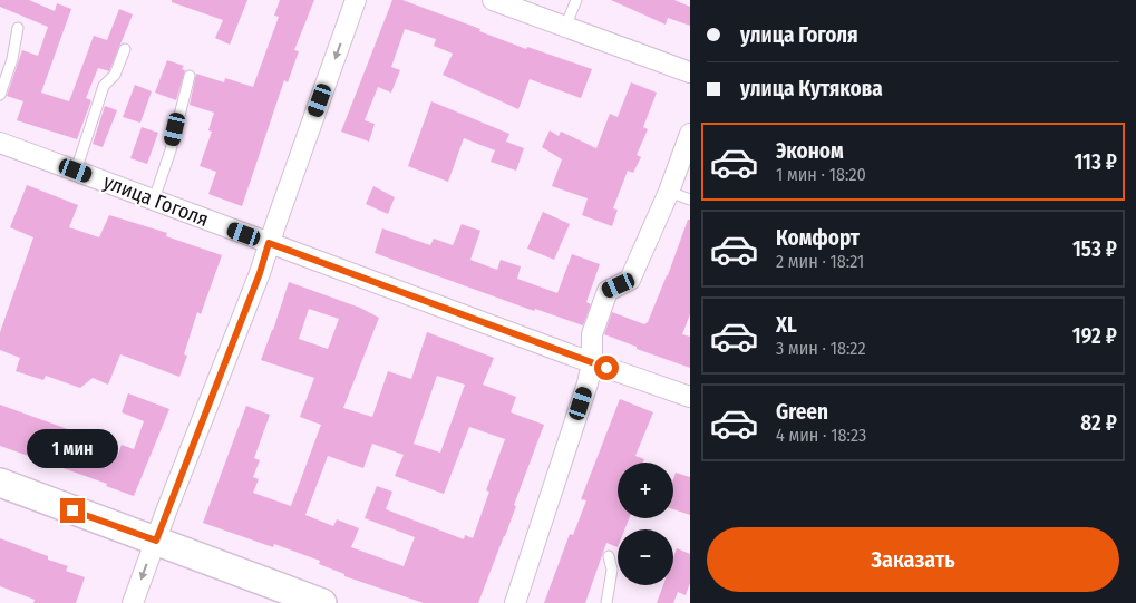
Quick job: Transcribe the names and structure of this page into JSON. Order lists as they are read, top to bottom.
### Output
{
  "streets": {
    "street": ["улица Гоголя"]
  },
  "page": {
    "banner": ["улица Гоголя", "улица Кутякова"],
    "list": [
      {
        "name": "Эконом",
        "note": "1 мин · 18:20",
        "value": "113 ₽"
      },
      {
        "name": "Комфорт",
        "note": "2 мин · 18:21",
        "value": "153 ₽"
      },
      {
        "name": "XL",
        "note": "3 мин · 18:22",
        "value": "192 ₽"
      },
      {
        "name": "Green",
        "note": "4 мин · 18:23",
        "value": "82 ₽"
      }
    ],
    "bubble": "1 мин",
    "map_buttons": ["+", "−"],
    "buttons": "Заказать"
  }
}
